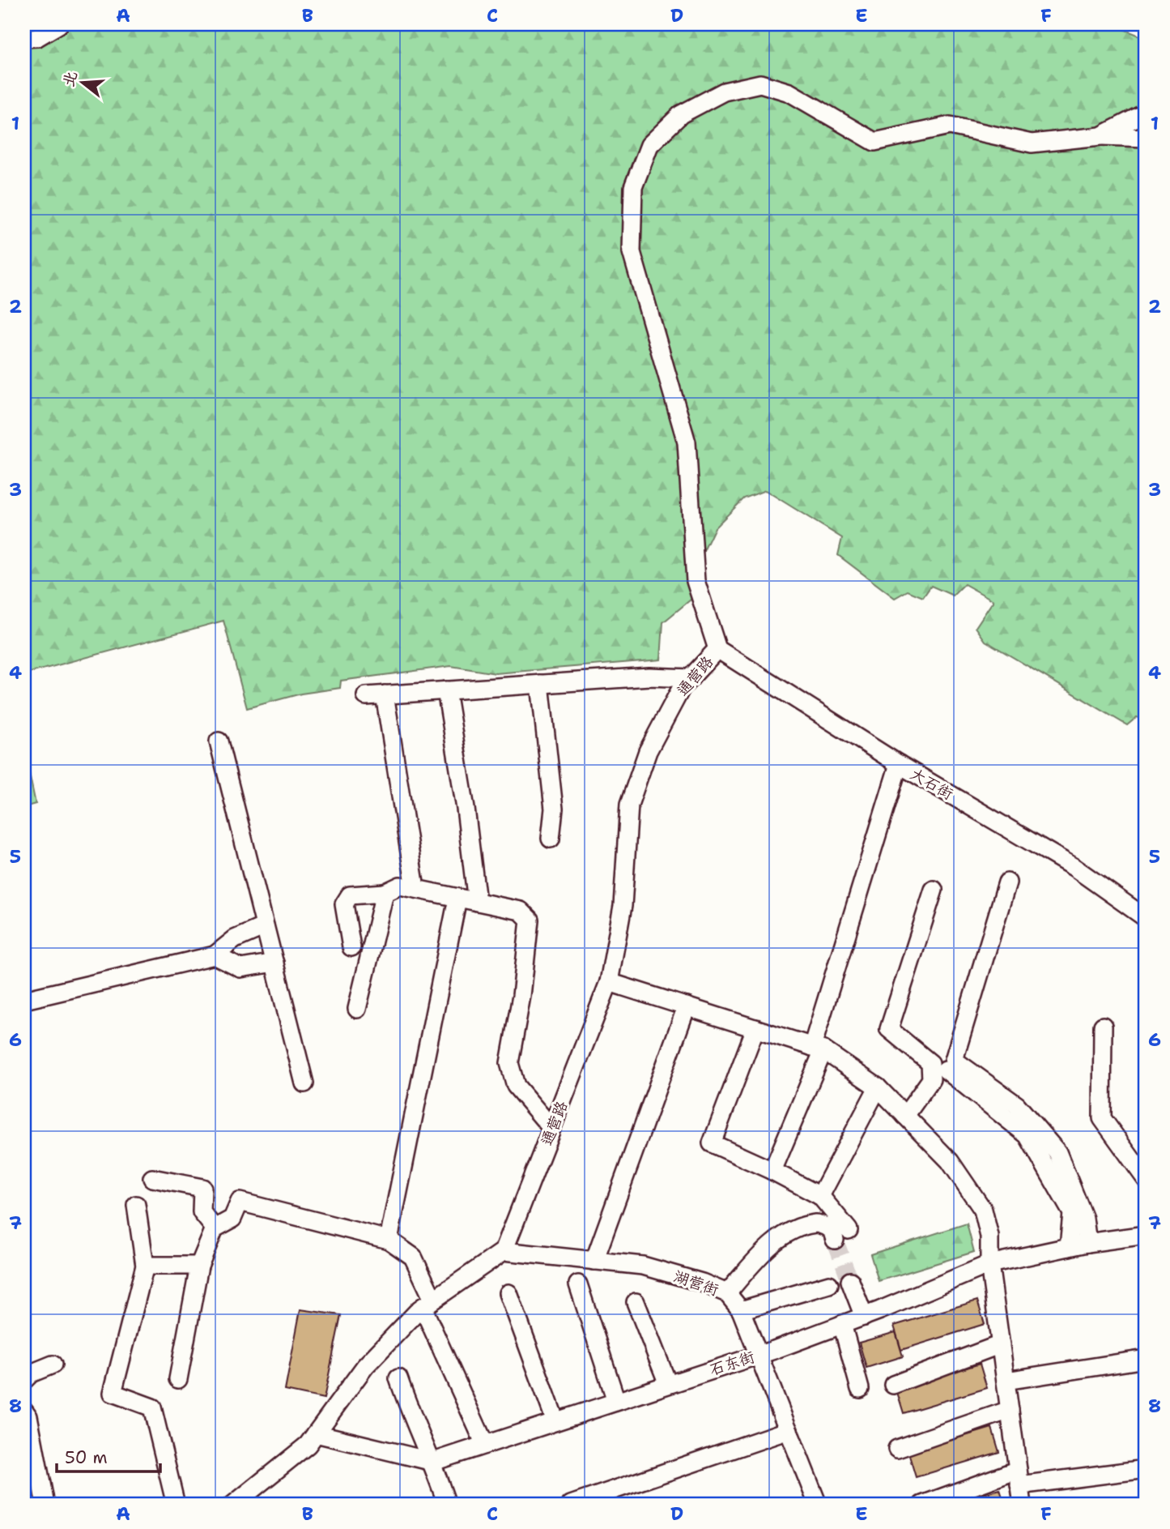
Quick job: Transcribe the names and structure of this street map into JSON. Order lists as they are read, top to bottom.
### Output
{
  "streets": {
    "street": [
      "通营路",
      "大石街",
      "湖营街",
      "石东街"
    ]
  },
  "crossings": [
    ["通营路", "大石街"],
    ["通营路", "湖营街"],
    ["湖营街", "石东街"]
  ],
  "scale_bar": "50 m",
  "north": "left",
  "grid": {
    "columns": [
      "A",
      "B",
      "C",
      "D",
      "E",
      "F"
    ],
    "rows": [
      "1",
      "2",
      "3",
      "4",
      "5",
      "6",
      "7",
      "8"
    ]
  }
}
